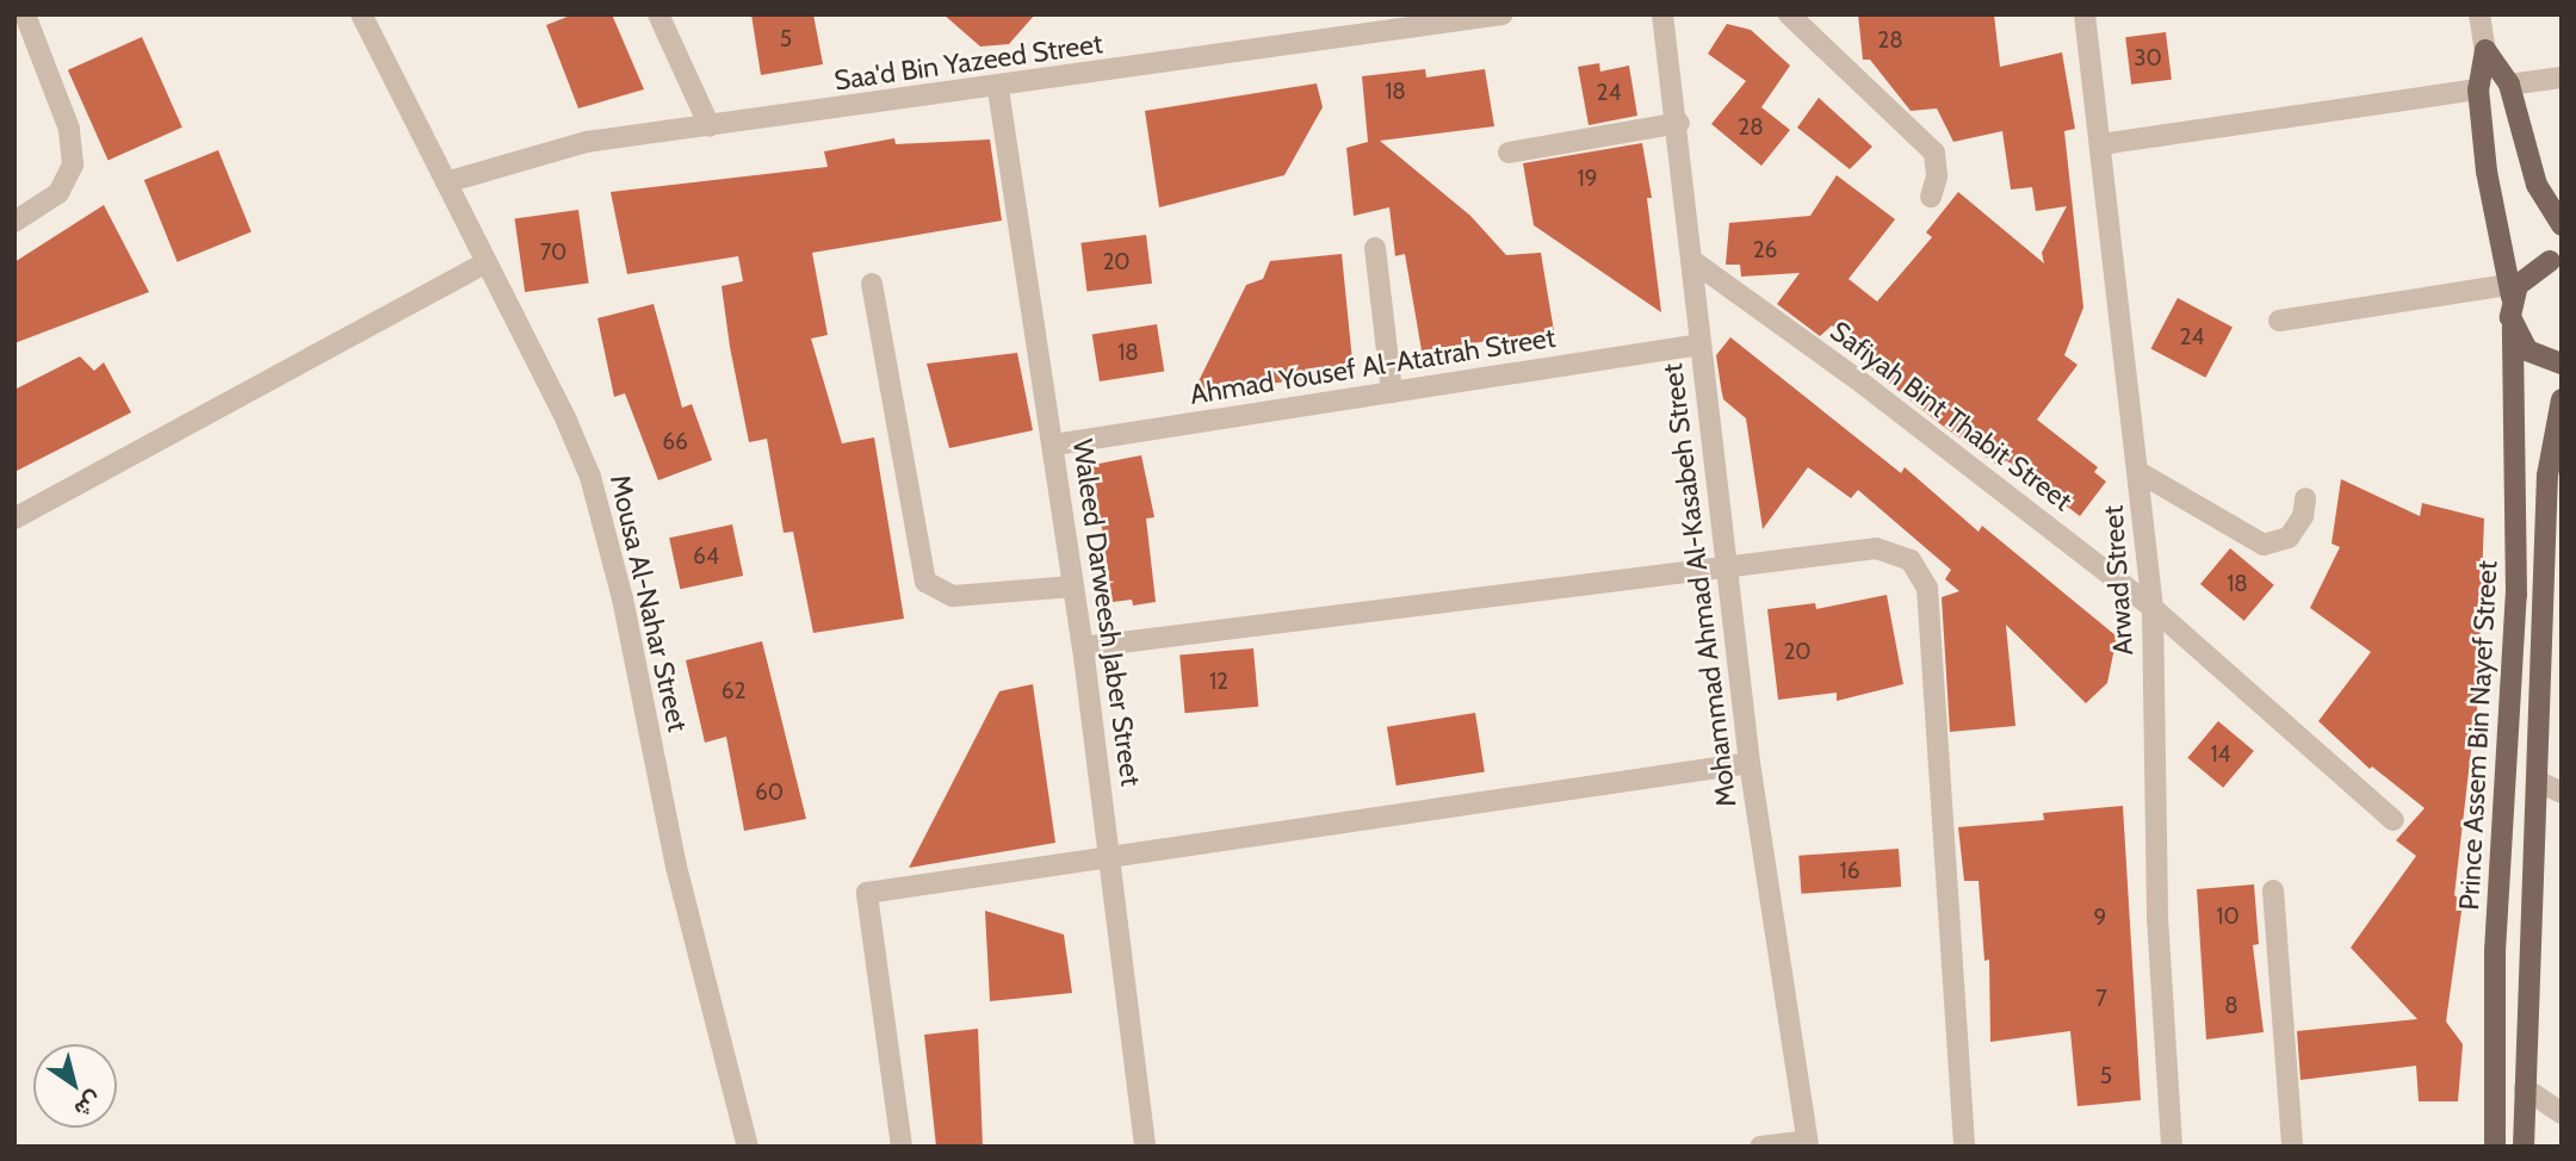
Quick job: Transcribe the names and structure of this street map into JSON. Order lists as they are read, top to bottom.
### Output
{
  "streets": {
    "main road": ["Prince Assem Bin Nayef Street"],
    "street": [
      "Saa'd Bin Yazeed Street",
      "Ahmad Yousef Al-Atatrah Street",
      "Safiyah Bint Thabit Street",
      "Arwad Street",
      "Mohammad Ahmad Al-Kasabeh Street",
      "Mousa Al-Nahar Street",
      "Waleed Darweesh Jaber Street"
    ]
  },
  "crossings": [
    ["Saa'd Bin Yazeed Street", "Mousa Al-Nahar Street"],
    ["Saa'd Bin Yazeed Street", "Waleed Darweesh Jaber Street"],
    ["Ahmad Yousef Al-Atatrah Street", "Mohammad Ahmad Al-Kasabeh Street"],
    ["Ahmad Yousef Al-Atatrah Street", "Waleed Darweesh Jaber Street"],
    ["Safiyah Bint Thabit Street", "Arwad Street"],
    ["Safiyah Bint Thabit Street", "Mohammad Ahmad Al-Kasabeh Street"]
  ],
  "house_numbers": [
    "5",
    "28",
    "30",
    "18",
    "24",
    "28",
    "19",
    "26",
    "70",
    "20",
    "24",
    "18",
    "66",
    "64",
    "18",
    "20",
    "12",
    "62",
    "14",
    "60",
    "16",
    "10",
    "9",
    "7",
    "8",
    "5"
  ],
  "north": "bottom right"
}
